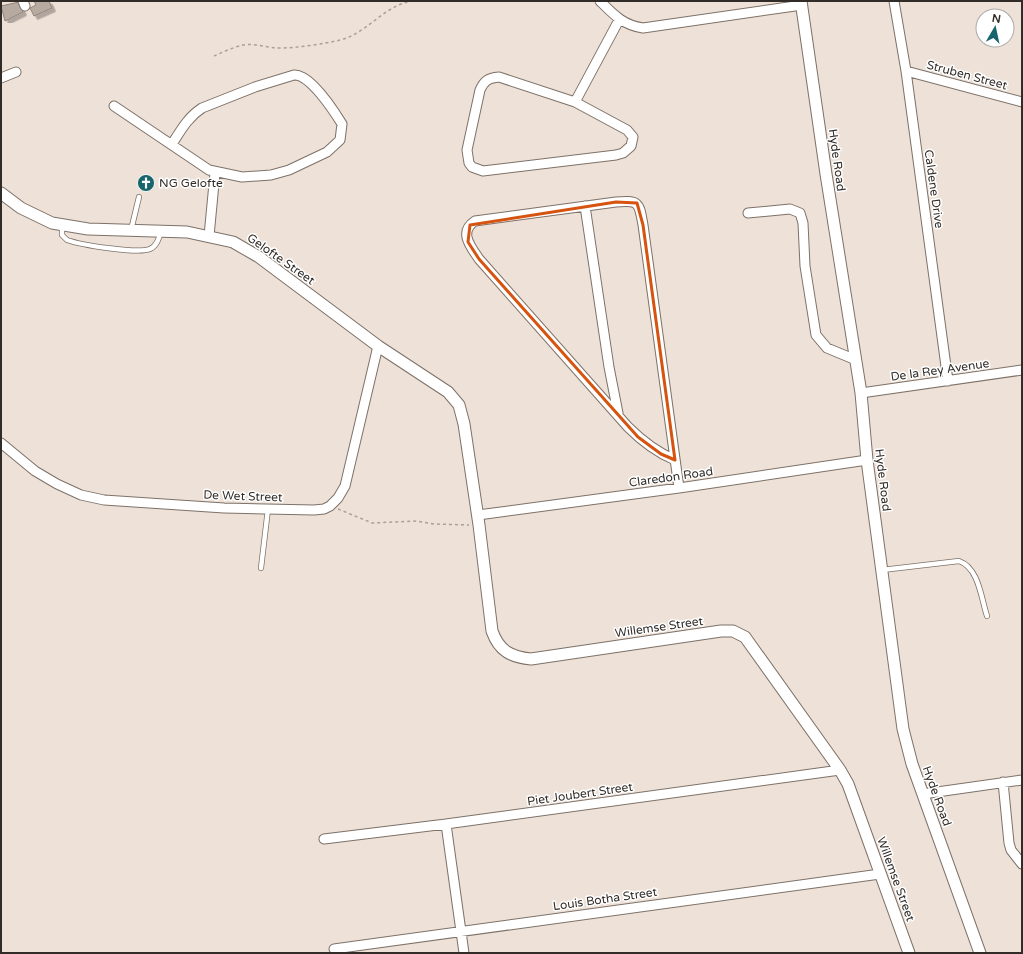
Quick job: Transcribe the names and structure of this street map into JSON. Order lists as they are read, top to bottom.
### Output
{
  "streets": {
    "street": [
      "Struben Street",
      "Hyde Road",
      "Caldene Drive",
      "Gelofte Street",
      "De la Rey Avenue",
      "Claredon Road",
      "De Wet Street",
      "Willemse Street",
      "Piet Joubert Street",
      "Louis Botha Street"
    ]
  },
  "crossings": [
    ["Struben Street", "Caldene Drive"],
    ["Hyde Road", "De la Rey Avenue"],
    ["Hyde Road", "Claredon Road"],
    ["Caldene Drive", "De la Rey Avenue"],
    ["Gelofte Street", "Willemse Street"],
    ["Claredon Road", "Willemse Street"],
    ["Willemse Street", "Piet Joubert Street"],
    ["Willemse Street", "Louis Botha Street"]
  ],
  "places": {
    "church": ["NG Gelofte"]
  },
  "north": "top"
}
